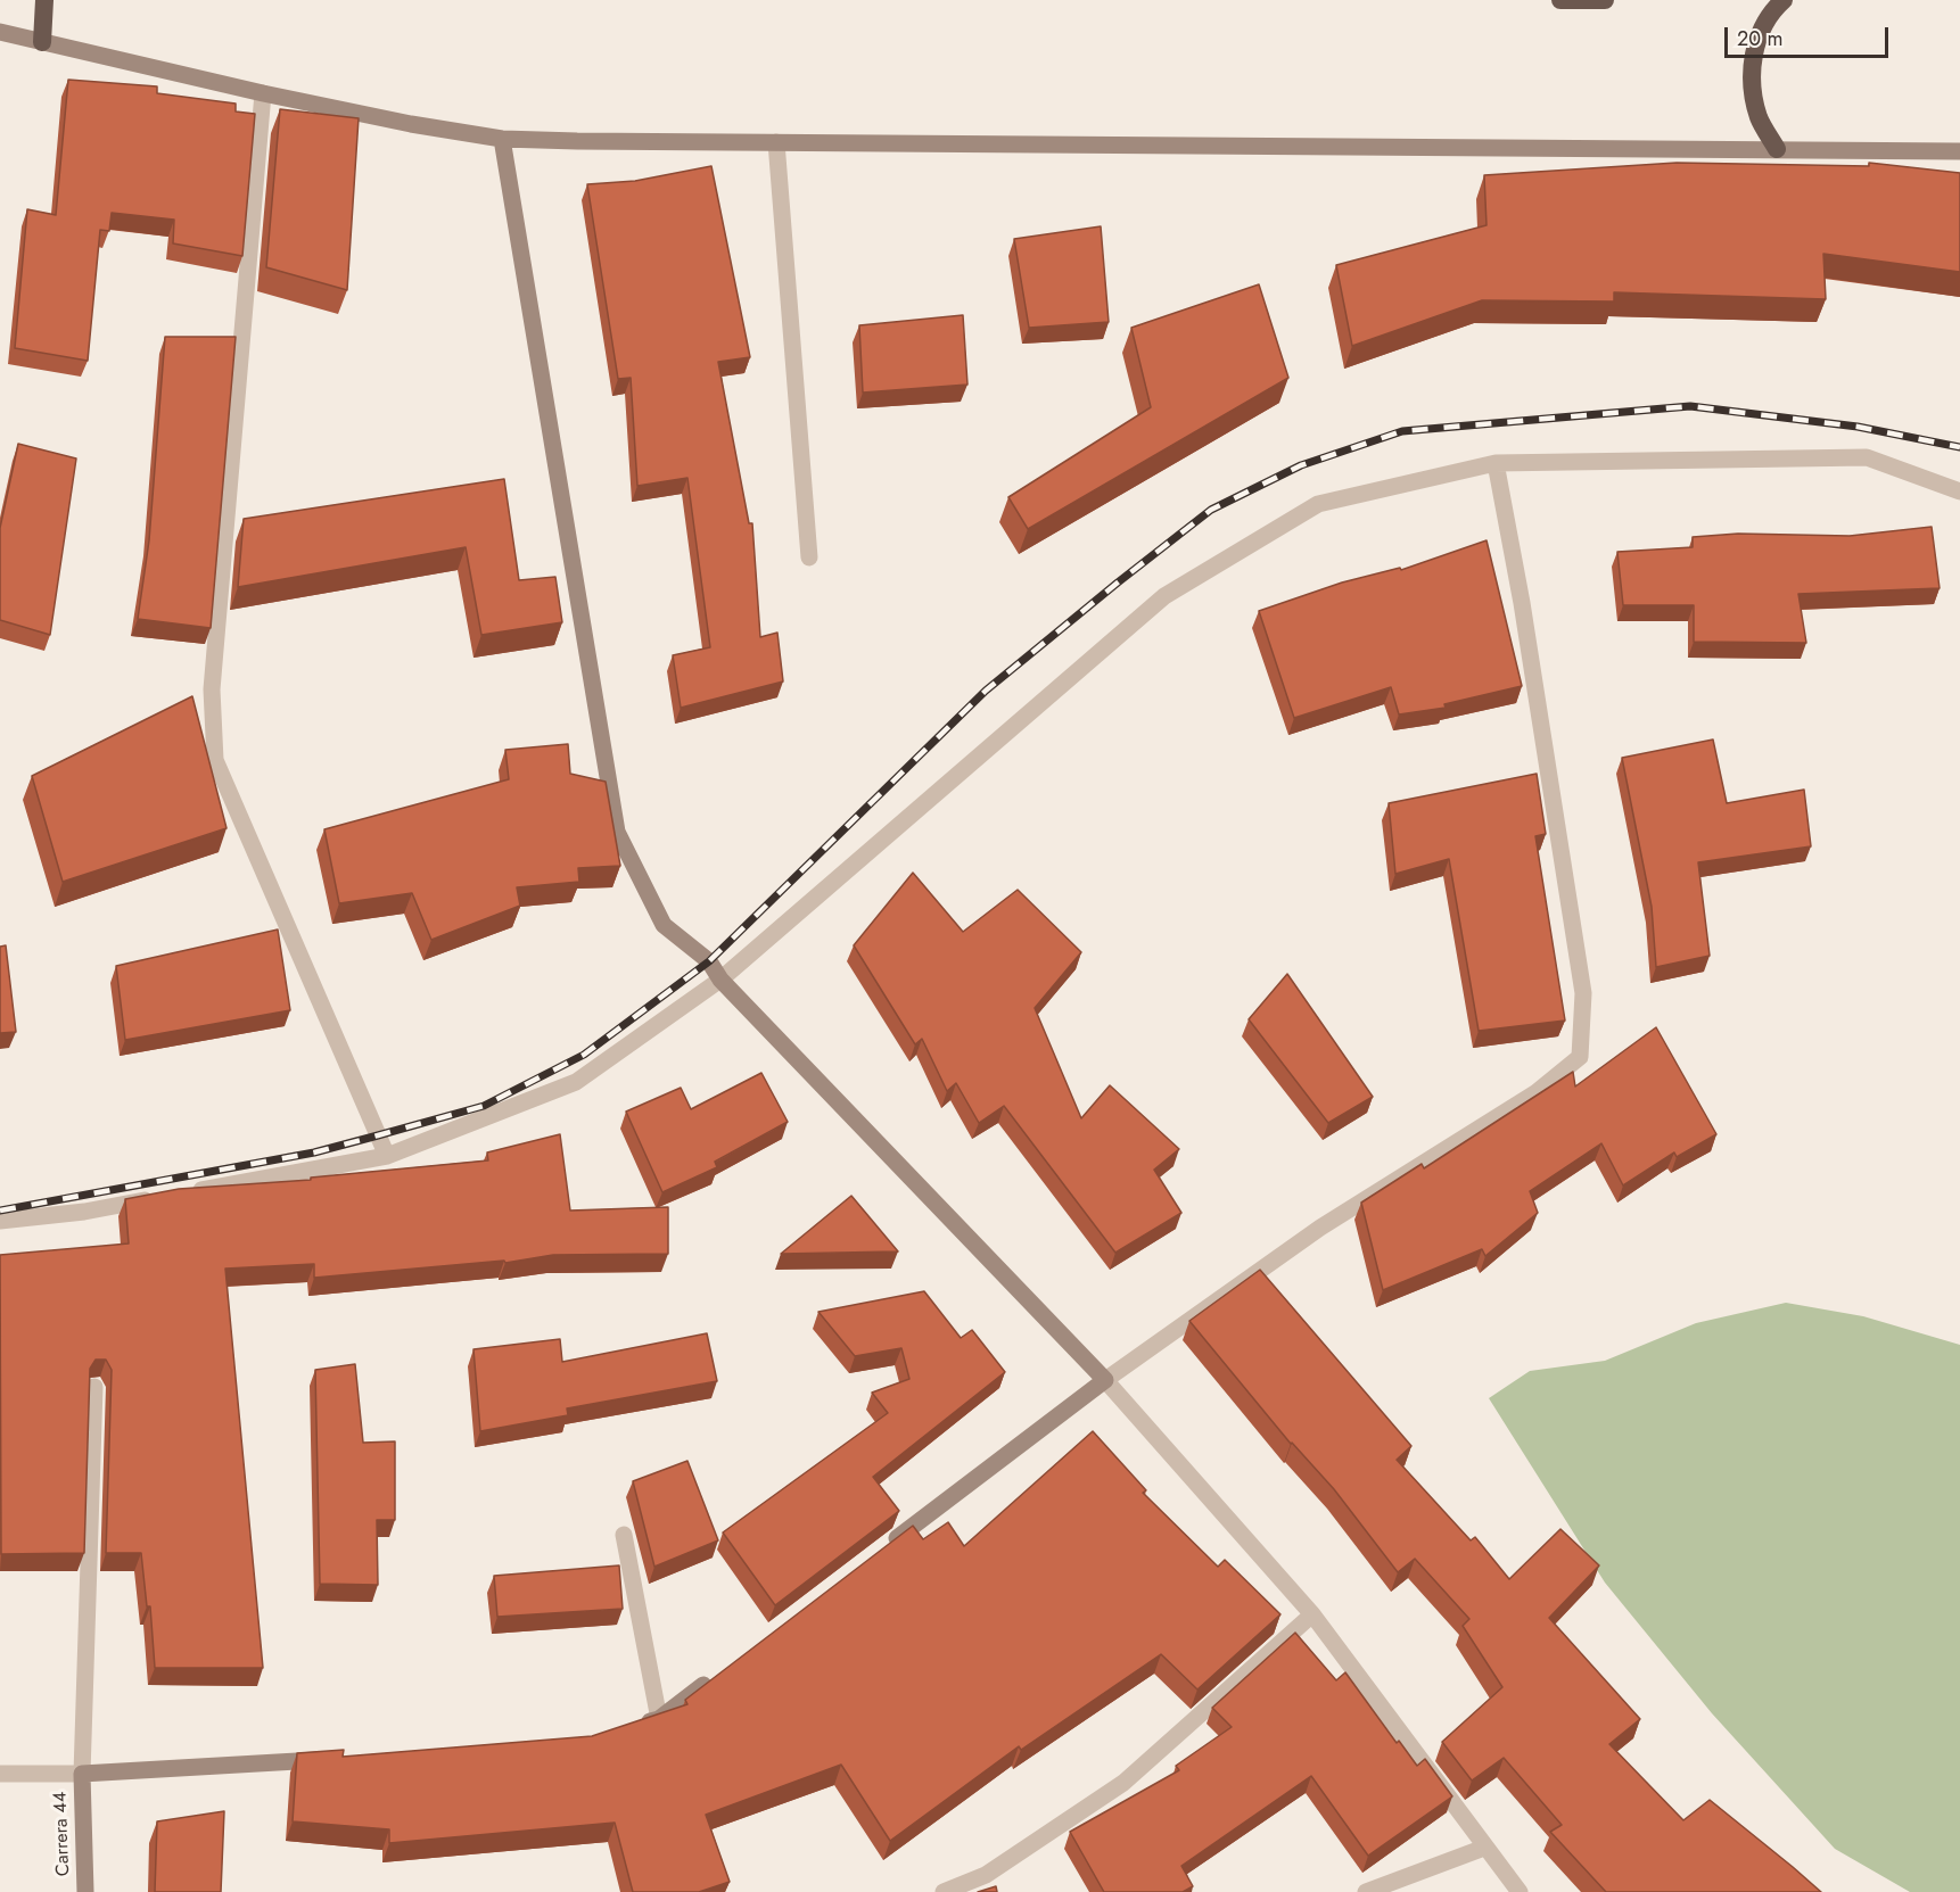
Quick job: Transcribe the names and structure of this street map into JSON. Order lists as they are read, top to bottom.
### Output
{
  "streets": {
    "main road": ["Carrera 44"]
  },
  "scale_bar": "20 m"
}
